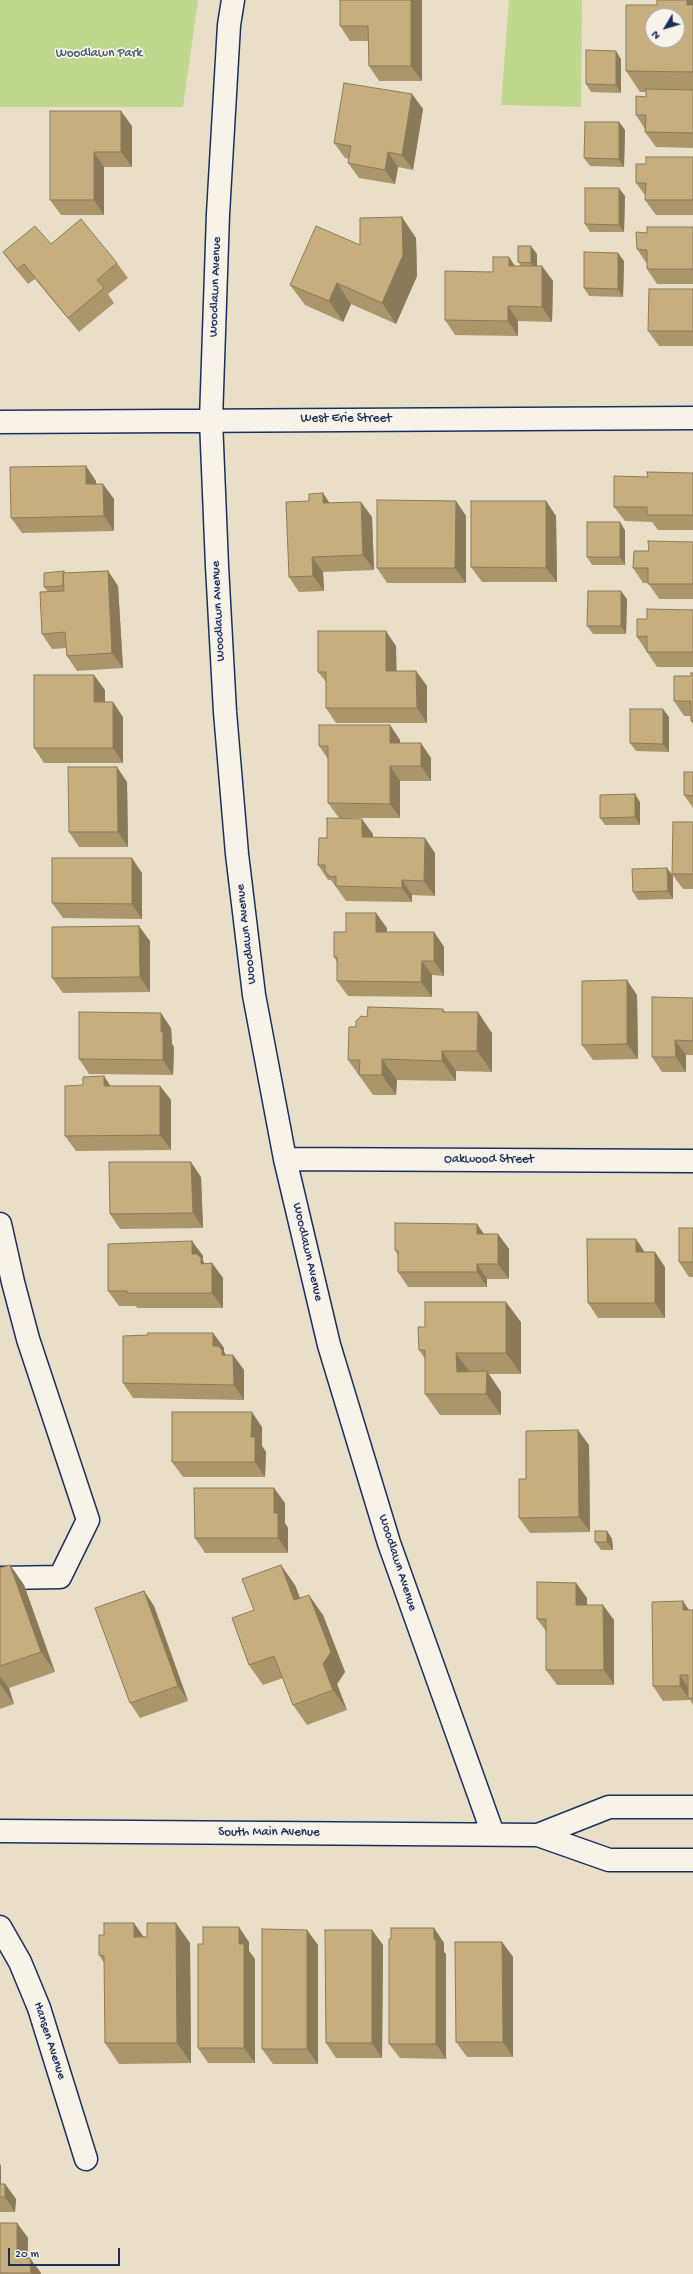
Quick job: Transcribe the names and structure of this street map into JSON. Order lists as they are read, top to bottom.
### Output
{
  "streets": {
    "street": [
      "Woodlawn Avenue",
      "West Erie Street",
      "Oakwood Street",
      "South Main Avenue",
      "Hansen Avenue"
    ]
  },
  "crossings": [
    ["Woodlawn Avenue", "West Erie Street"],
    ["Woodlawn Avenue", "Oakwood Street"],
    ["Woodlawn Avenue", "South Main Avenue"]
  ],
  "parks": ["Woodlawn Park"],
  "scale_bar": "20 m",
  "north": "bottom left"
}
